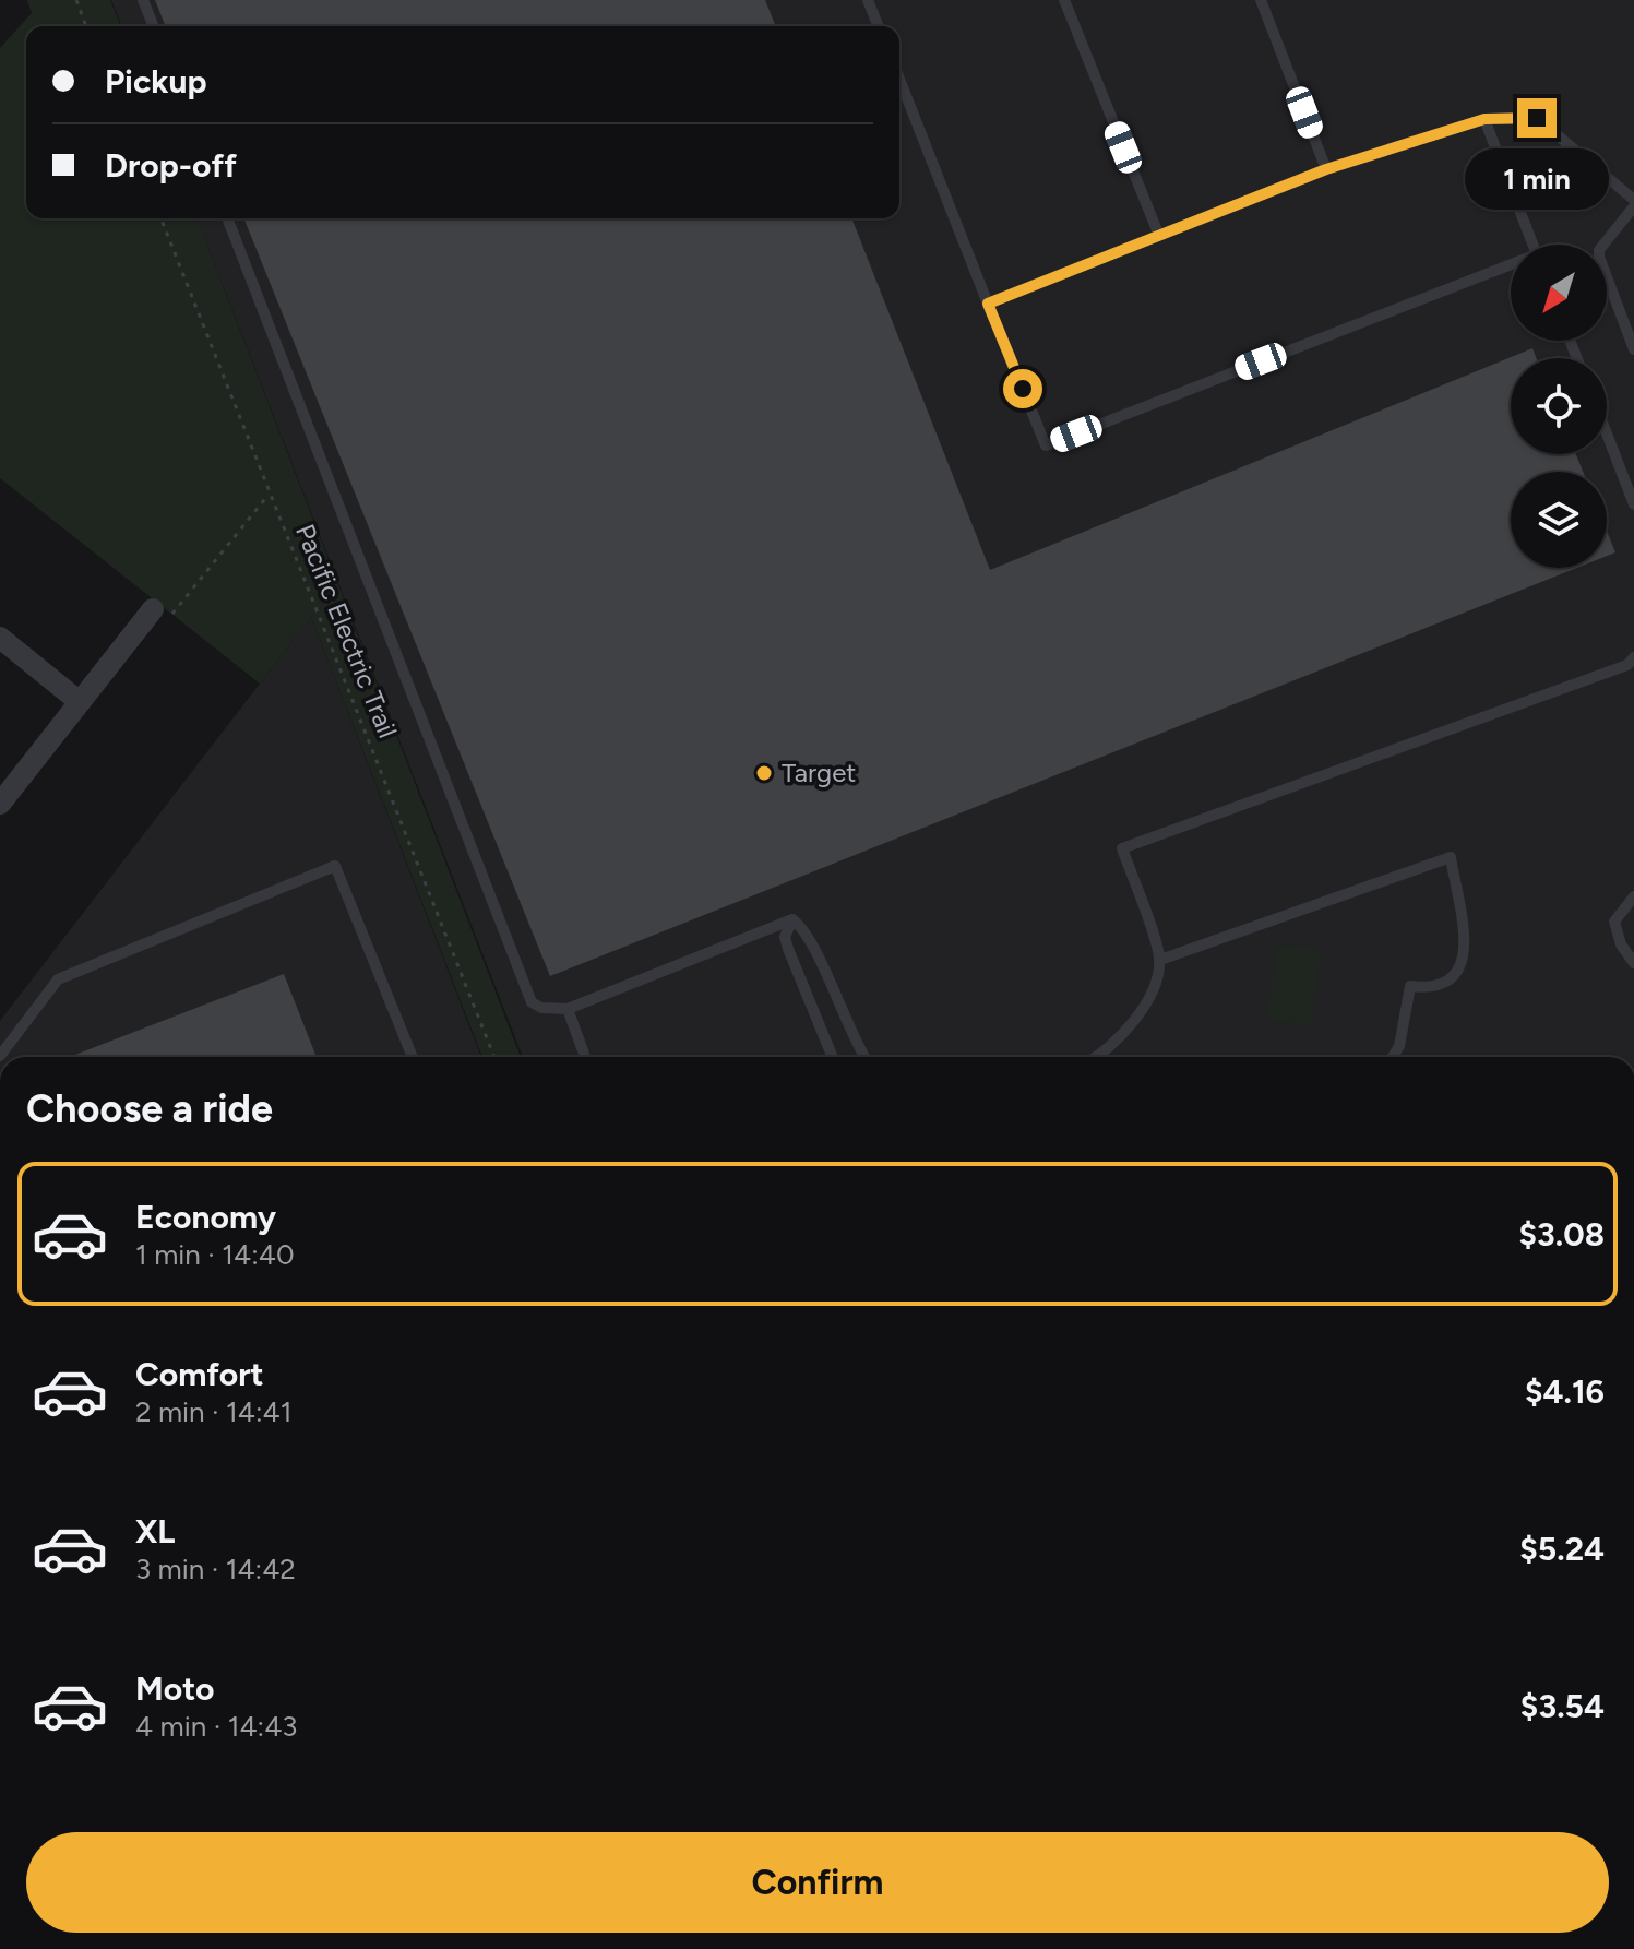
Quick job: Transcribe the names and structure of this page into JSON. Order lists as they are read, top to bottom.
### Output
{
  "streets": {
    "path": ["Pacific Electric Trail"]
  },
  "places": ["Target"],
  "north": "bottom left",
  "page": {
    "banner": ["Pickup", "Drop-off"],
    "bubble": "1 min",
    "heading": "Choose a ride",
    "list": [
      {
        "name": "Economy",
        "note": "1 min · 14:40",
        "value": "$3.08"
      },
      {
        "name": "Comfort",
        "note": "2 min · 14:41",
        "value": "$4.16"
      },
      {
        "name": "XL",
        "note": "3 min · 14:42",
        "value": "$5.24"
      },
      {
        "name": "Moto",
        "note": "4 min · 14:43",
        "value": "$3.54"
      }
    ],
    "buttons": "Confirm"
  }
}
